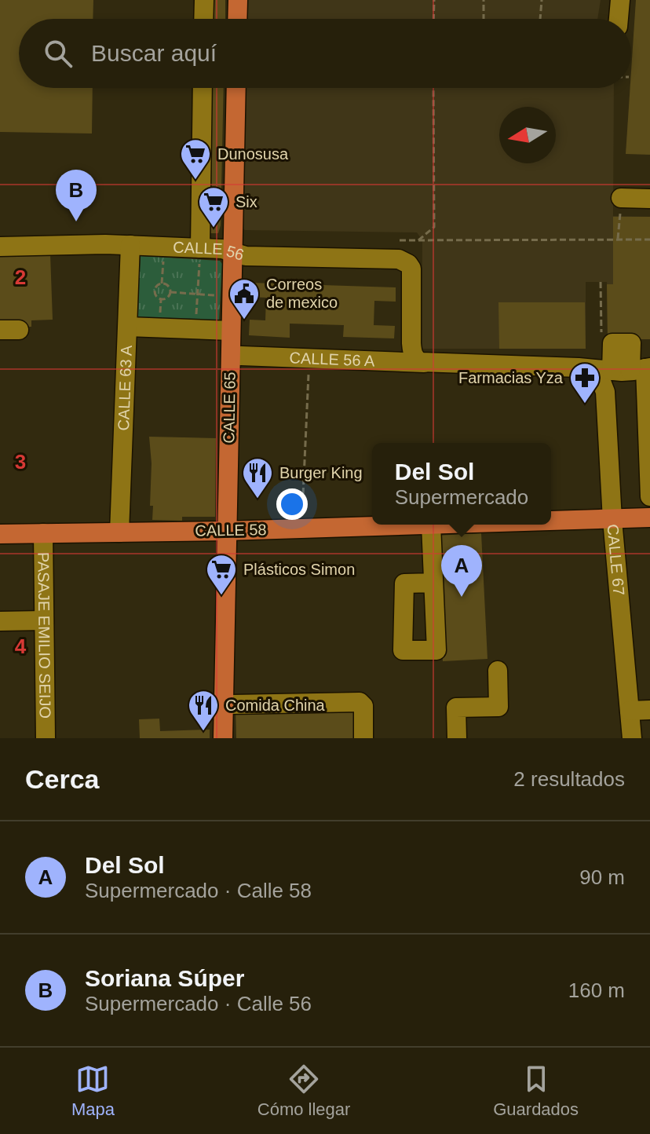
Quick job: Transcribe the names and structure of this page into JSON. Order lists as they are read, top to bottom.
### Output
{
  "streets": {
    "main road": ["CALLE 65", "CALLE 58"],
    "street": [
      "CALLE 56",
      "CALLE 56 A",
      "CALLE 63 A",
      "CALLE 67",
      "PASAJE EMILIO SEIJO"
    ]
  },
  "crossings": [
    ["CALLE 56", "CALLE 56 A"],
    ["CALLE 56", "CALLE 63 A"],
    ["CALLE 56", "CALLE 65"],
    ["CALLE 63 A", "CALLE 58"],
    ["CALLE 65", "CALLE 58"],
    ["CALLE 58", "CALLE 67"],
    ["CALLE 58", "PASAJE EMILIO SEIJO"]
  ],
  "places": {
    "supermarket": ["Dunosusa", "Six", "Plásticos Simon"],
    "public building": ["Correos de mexico"],
    "pharmacy": ["Farmacias Yza"],
    "restaurant": ["Burger King", "Comida China"]
  },
  "north": "left",
  "page": {
    "search": "Buscar aquí",
    "pins": ["B", "A"],
    "popup": ["Del Sol", "Supermercado"],
    "heading": ["Cerca", "2 resultados"],
    "list": [
      {
        "mark": "A",
        "name": "Del Sol",
        "note": "Supermercado · Calle 58",
        "value": "90 m"
      },
      {
        "mark": "B",
        "name": "Soriana Súper",
        "note": "Supermercado · Calle 56",
        "value": "160 m"
      }
    ],
    "nav": ["Mapa", "Cómo llegar", "Guardados"]
  },
  "grid": {
    "rows": ["2", "3", "4"]
  }
}
